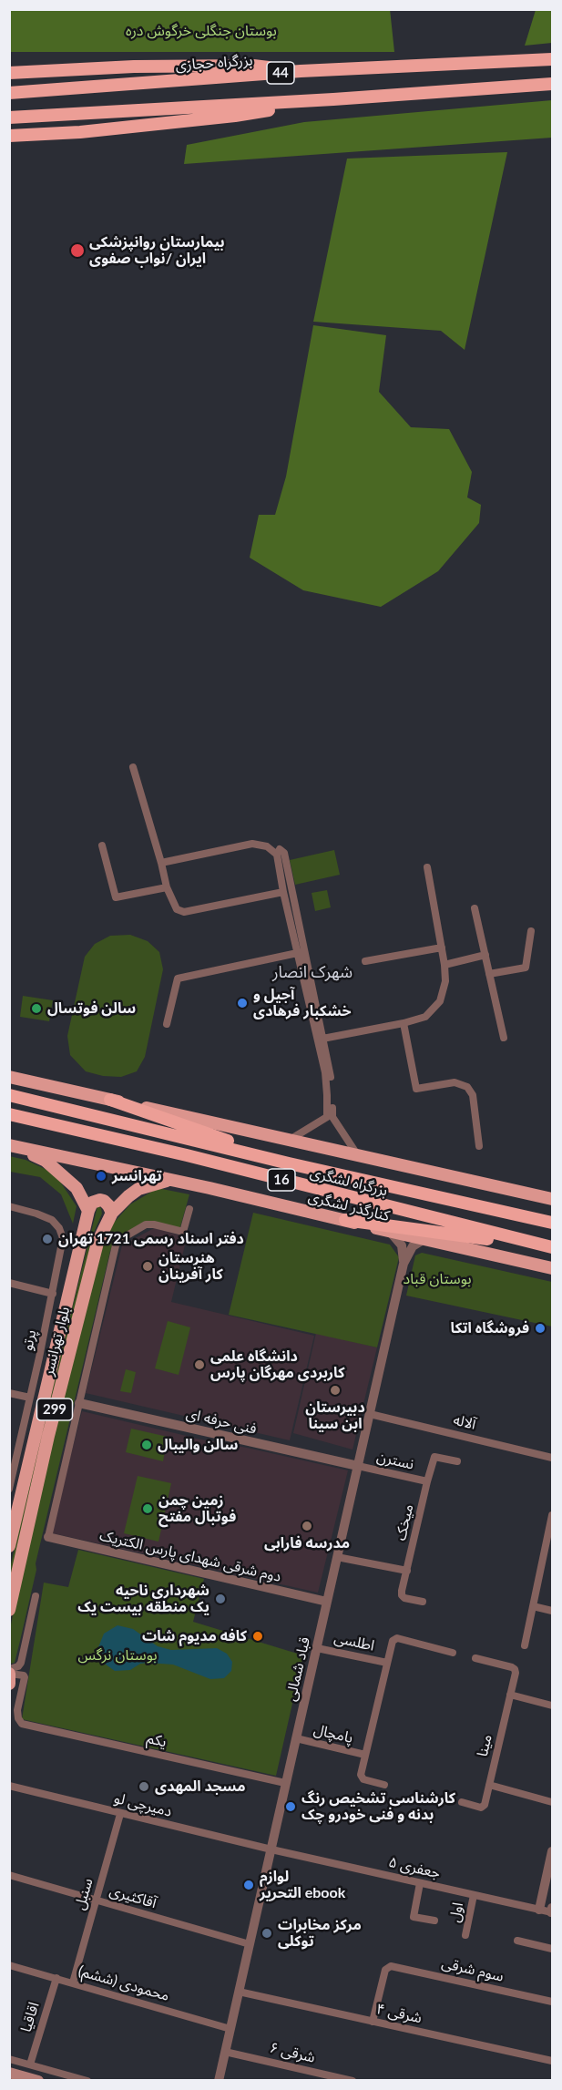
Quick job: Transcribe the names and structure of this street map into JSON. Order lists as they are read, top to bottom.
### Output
{
  "streets": {
    "highway": [
      "بزرگراه حجازی",
      "44",
      "16",
      "بزرگراه لشگری"
    ],
    "main road": ["کنارگذر لشگری", "بلوار تهرانسر", "299"],
    "street": [
      "پرتو",
      "فنی حرفه ای",
      "آلاله",
      "نسترن",
      "میخک",
      "دوم شرقی شهدای پارس الکتریک",
      "اطلسی",
      "قباد شمالی",
      "پامچال",
      "یکم",
      "مینا",
      "دمیرچی لو",
      "جعفری ۵",
      "سنبل",
      "آقاکثیری",
      "اول",
      "سوم شرقی",
      "محمودی (ششم)",
      "۴ شرقی",
      "اقاقیا",
      "۶ شرقی"
    ]
  },
  "crossings": [
    ["کنارگذر لشگری", "بلوار تهرانسر"],
    ["فنی حرفه ای", "نسترن"],
    ["فنی حرفه ای", "قباد شمالی"],
    ["آلاله", "قباد شمالی"],
    ["نسترن", "میخک"],
    ["نسترن", "قباد شمالی"],
    ["دوم شرقی شهدای پارس الکتریک", "قباد شمالی"],
    ["اطلسی", "قباد شمالی"],
    ["قباد شمالی", "پامچال"],
    ["قباد شمالی", "یکم"],
    ["قباد شمالی", "دمیرچی لو"],
    ["قباد شمالی", "جعفری ۵"],
    ["قباد شمالی", "آقاکثیری"],
    ["قباد شمالی", "محمودی (ششم)"],
    ["قباد شمالی", "۴ شرقی"],
    ["قباد شمالی", "۶ شرقی"],
    ["دمیرچی لو", "جعفری ۵"],
    ["دمیرچی لو", "سنبل"],
    ["جعفری ۵", "اول"],
    ["سنبل", "آقاکثیری"],
    ["سنبل", "محمودی (ششم)"],
    ["سوم شرقی", "۴ شرقی"],
    ["محمودی (ششم)", "اقاقیا"]
  ],
  "districts": ["شهرک انصار"],
  "parks": ["بوستان جنگلی خرگوش دره", "بوستان قباد", "بوستان نرگس"],
  "places": [
    "بیمارستان روانپزشکی ایران /نواب صفوی",
    "آجیل و خشکبار فرهادی",
    "سالن فوتسال",
    "تهرانسر",
    "دفتر اسناد رسمی 1721 تهران",
    "هنرستان کار آفرینان",
    "فروشگاه اتکا",
    "دانشگاه علمی کاربردی مهرگان پارس",
    "دبیرستان ابن سینا",
    "سالن والیبال",
    "زمین چمن فوتبال مفتح",
    "مدرسه فارابی",
    "شهرداری ناحیه یک منطقه بیست یک",
    "کافه مدیوم شات",
    "مسجد المهدی",
    "کارشناسی تشخیص رنگ بدنه و فنی خودرو چک",
    "لوازم التحریر ebook",
    "مرکز مخابرات توکلی"
  ]
}
